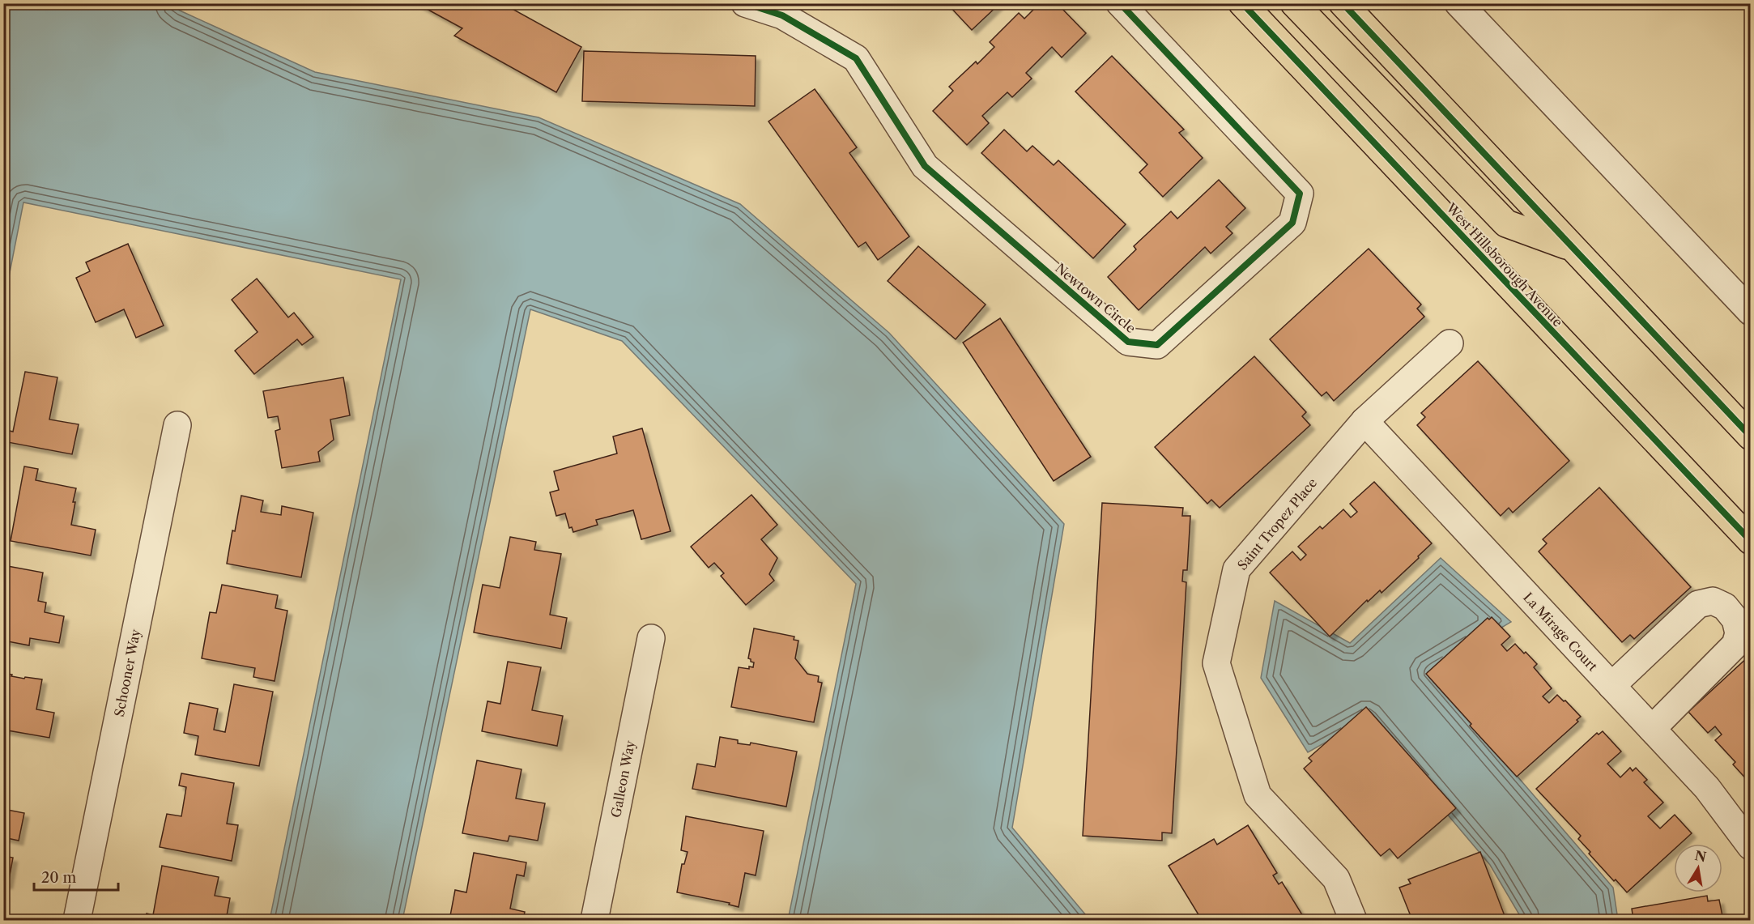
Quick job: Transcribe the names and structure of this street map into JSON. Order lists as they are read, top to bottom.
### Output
{
  "streets": {
    "main road": ["West Hillsborough Avenue"],
    "street": [
      "Newtown Circle",
      "Saint Tropez Place",
      "La Mirage Court",
      "Schooner Way",
      "Galleon Way"
    ]
  },
  "crossings": [
    ["Saint Tropez Place", "La Mirage Court"]
  ],
  "scale_bar": "20 m",
  "north": "top"
}
